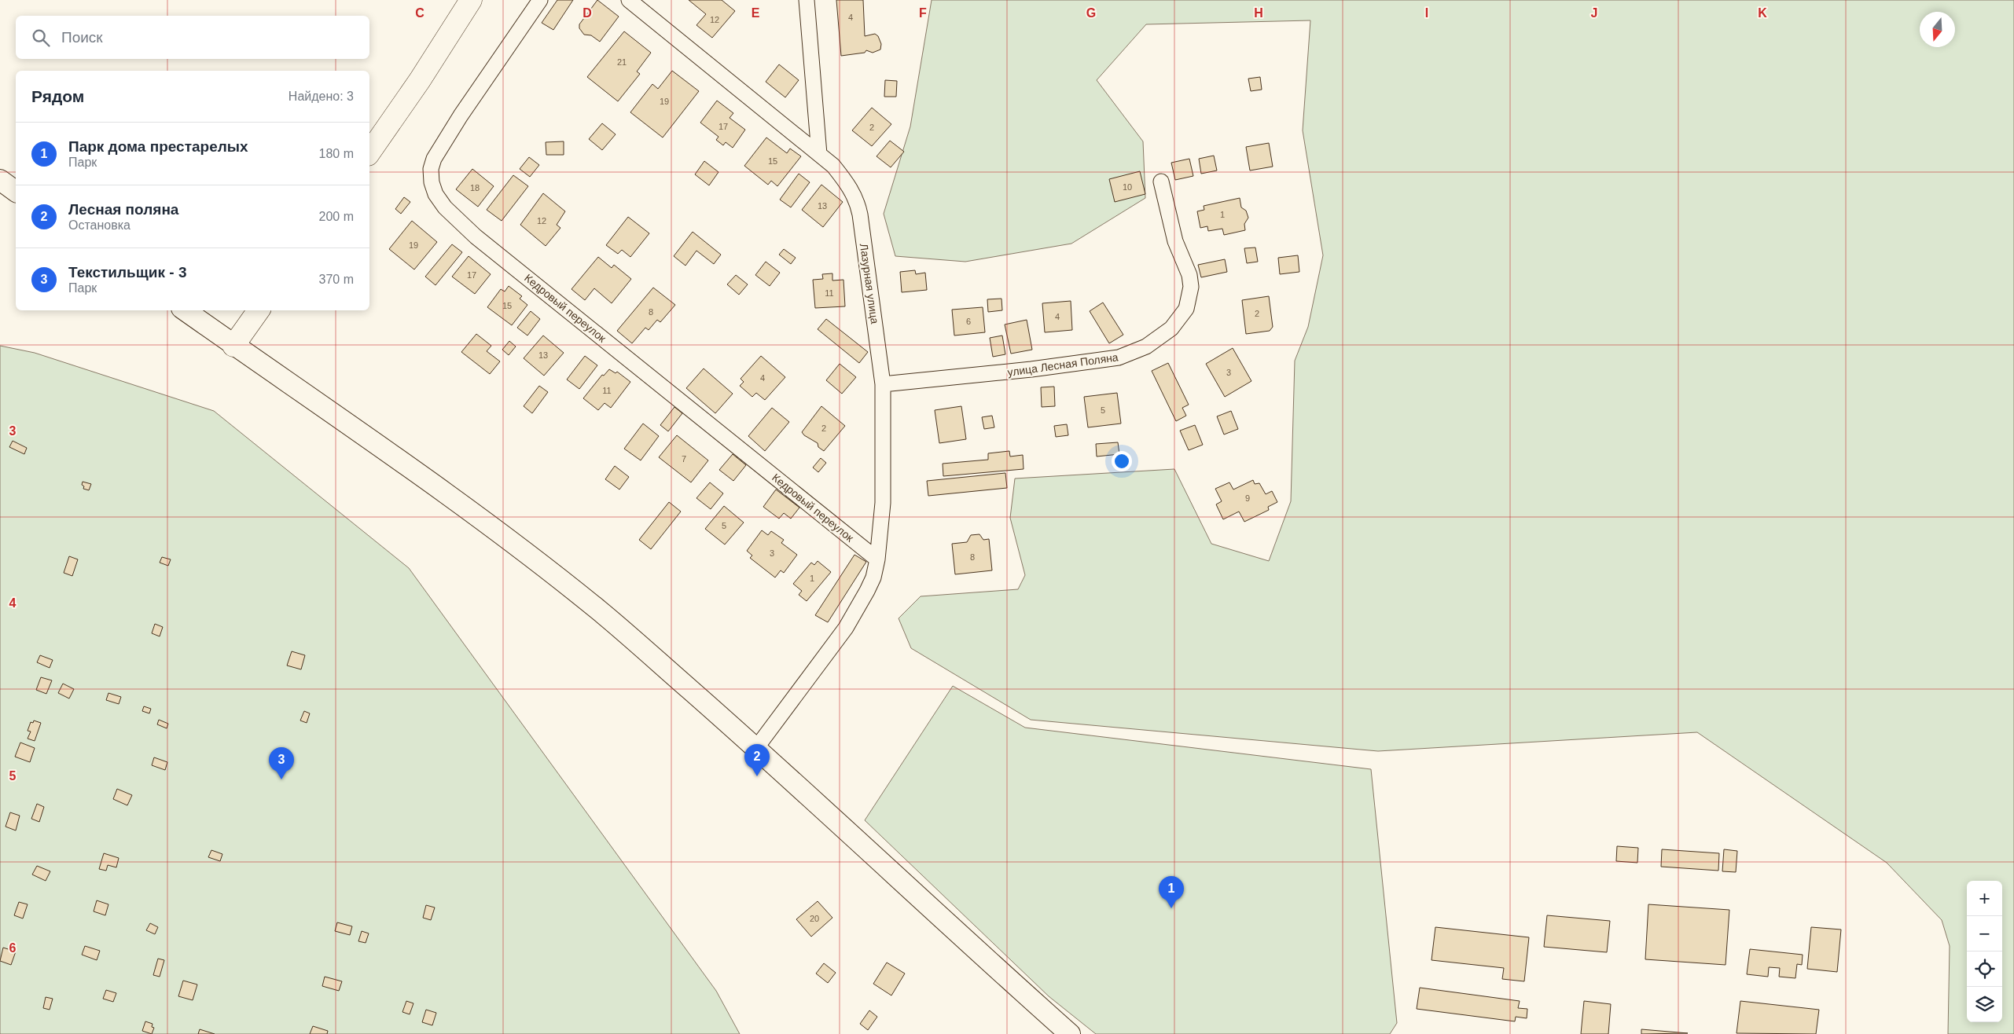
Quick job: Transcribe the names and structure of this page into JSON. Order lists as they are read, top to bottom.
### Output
{
  "streets": {
    "street": ["Лазурная улица", "Кедровый переулок", "улица Лесная Поляна"]
  },
  "crossings": [
    ["Лазурная улица", "Кедровый переулок"],
    ["Лазурная улица", "улица Лесная Поляна"]
  ],
  "house_numbers": [
    "4",
    "12",
    "21",
    "19",
    "17",
    "2",
    "15",
    "10",
    "18",
    "13",
    "1",
    "12",
    "19",
    "17",
    "11",
    "15",
    "8",
    "2",
    "4",
    "6",
    "13",
    "3",
    "4",
    "11",
    "5",
    "2",
    "7",
    "9",
    "5",
    "3",
    "8",
    "1",
    "20"
  ],
  "north": "bottom",
  "page": {
    "search": "Поиск",
    "heading": ["Рядом", "Найдено: 3"],
    "list": [
      {
        "mark": "1",
        "name": "Парк дома престарелых",
        "note": "Парк",
        "value": "180 m"
      },
      {
        "mark": "2",
        "name": "Лесная поляна",
        "note": "Остановка",
        "value": "200 m"
      },
      {
        "mark": "3",
        "name": "Текстильщик - 3",
        "note": "Парк",
        "value": "370 m"
      }
    ],
    "pins": ["2", "3", "1"],
    "map_buttons": ["+", "−"]
  },
  "grid": {
    "columns": [
      "C",
      "D",
      "E",
      "F",
      "G",
      "H",
      "I",
      "J",
      "K"
    ],
    "rows": [
      "3",
      "4",
      "5",
      "6"
    ]
  }
}
